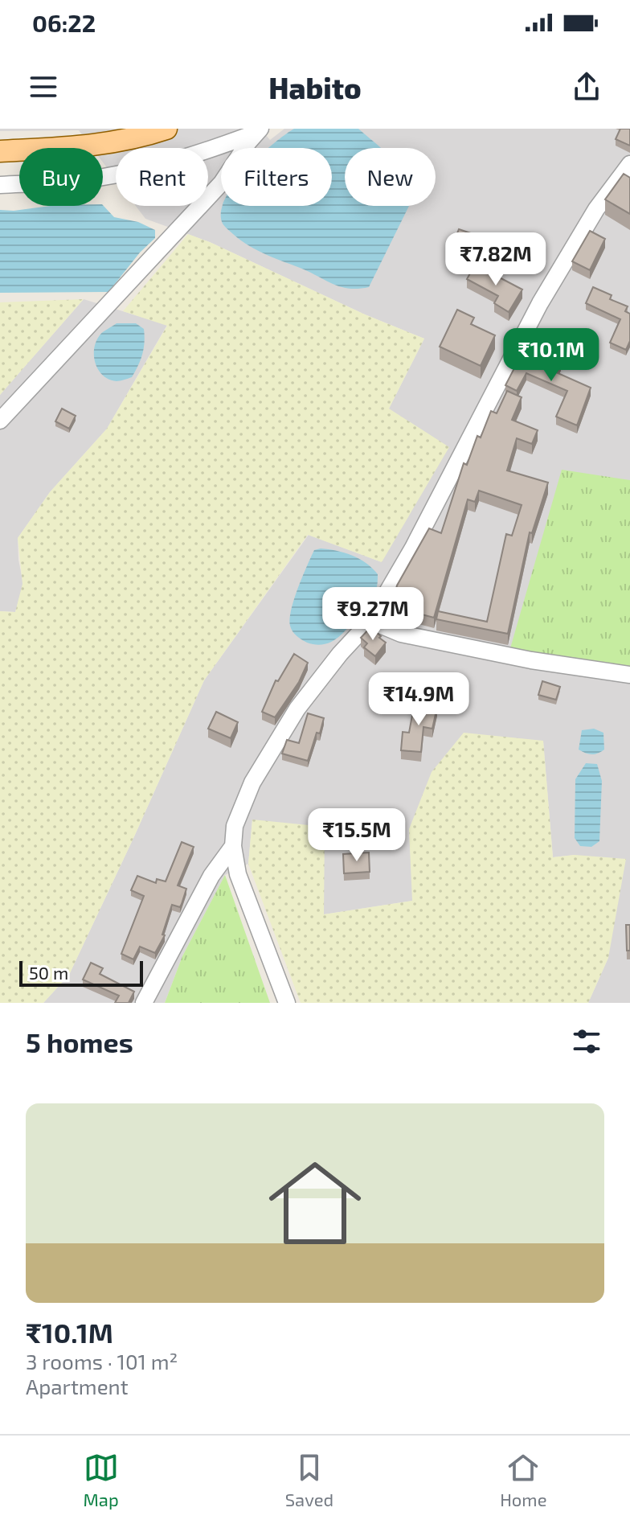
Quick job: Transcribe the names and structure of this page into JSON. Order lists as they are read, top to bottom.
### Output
{
  "scale_bar": "50 m",
  "page": {
    "status": "06:22",
    "header": "Habito",
    "chip": [
      "Buy",
      "Rent",
      "Filters",
      "New"
    ],
    "price": [
      "₹7.82M",
      "₹10.1M",
      "₹9.27M",
      "₹14.9M",
      "₹15.5M"
    ],
    "scale": "50 m",
    "heading": "5 homes",
    "list": [
      {
        "name": "₹10.1M",
        "note": "3 rooms · 101 m² · Apartment"
      }
    ],
    "tabs": ["Map", "Saved", "Home"]
  }
}
